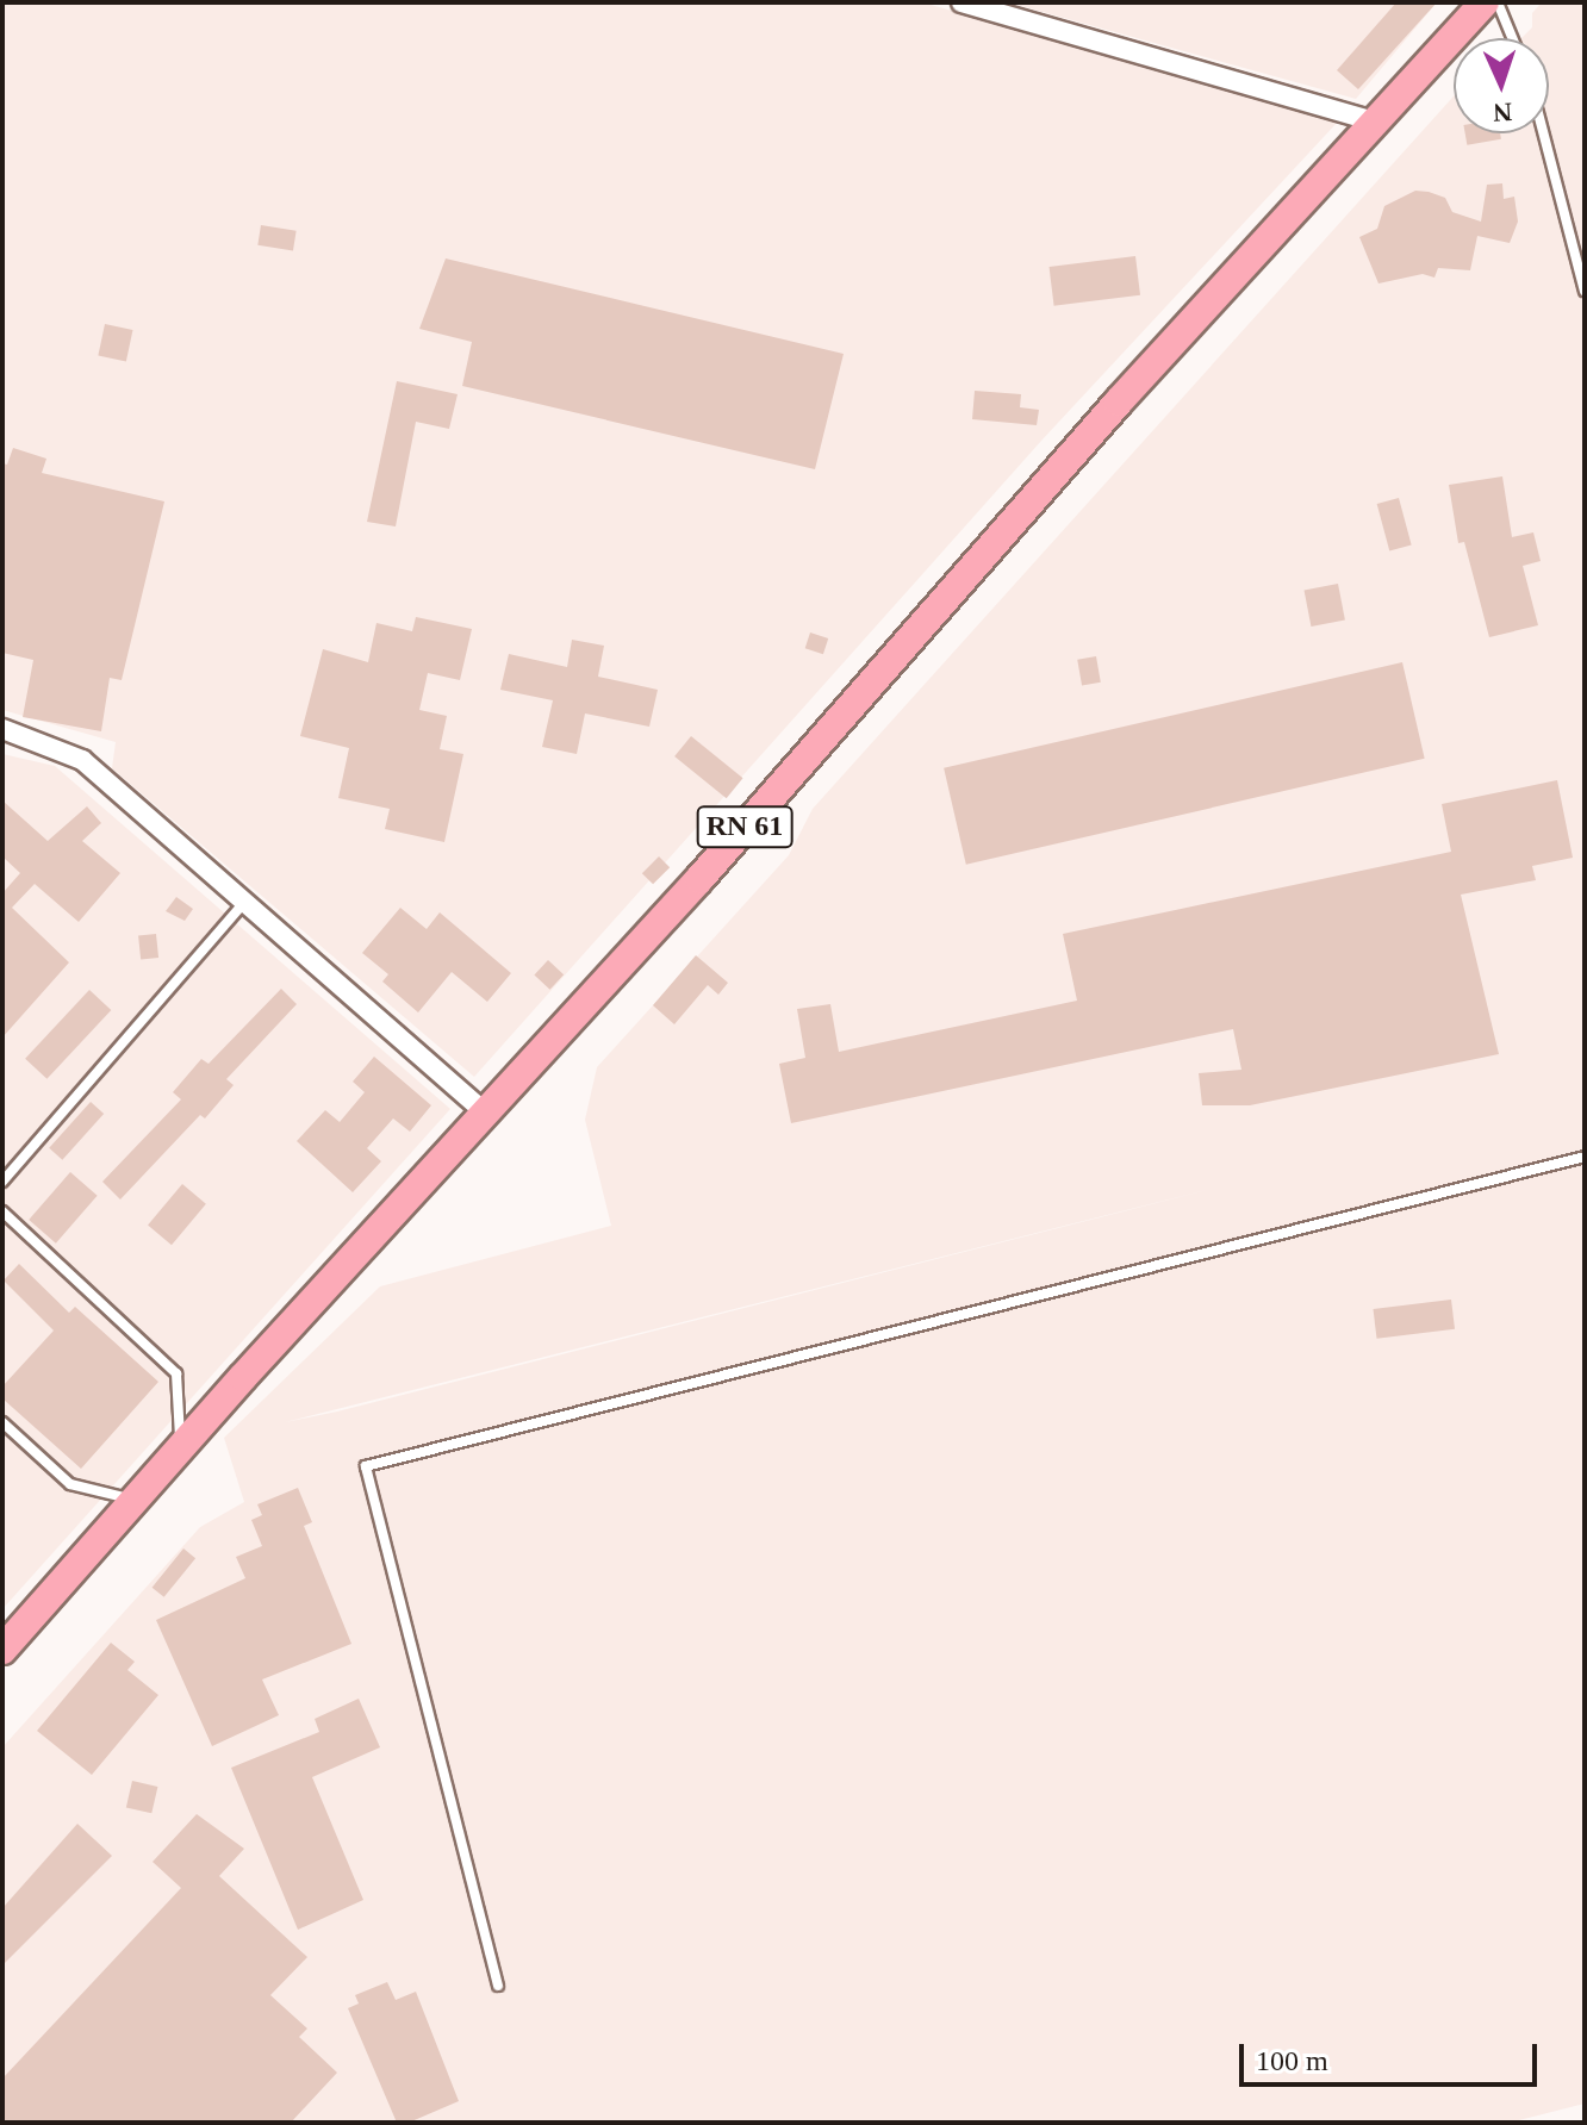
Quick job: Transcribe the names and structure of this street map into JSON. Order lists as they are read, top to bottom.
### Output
{
  "streets": {
    "main road": ["RN 61"]
  },
  "scale_bar": "100 m",
  "north": "bottom"
}
